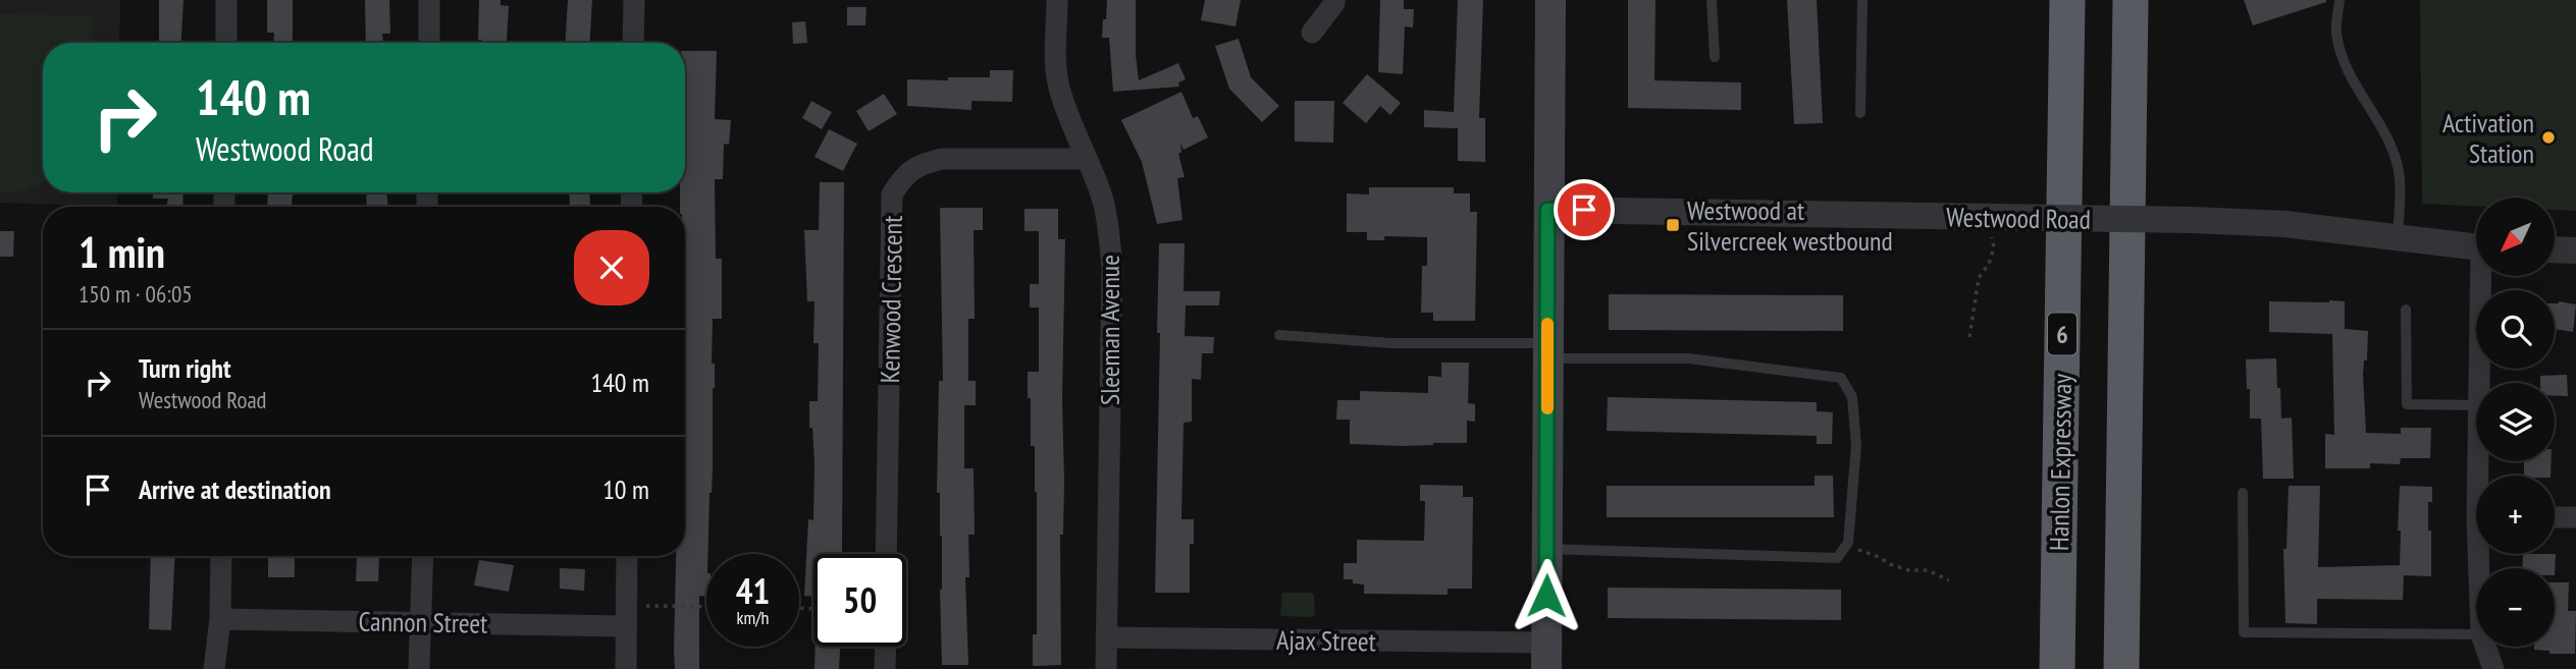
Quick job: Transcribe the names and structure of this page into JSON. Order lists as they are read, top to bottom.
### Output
{
  "streets": {
    "highway": ["6", "Hanlon Expressway"],
    "street": [
      "Westwood Road",
      "Kenwood Crescent",
      "Sleeman Avenue",
      "Cannon Street",
      "Ajax Street"
    ]
  },
  "crossings": [
    ["Kenwood Crescent", "Sleeman Avenue"],
    ["Sleeman Avenue", "Ajax Street"]
  ],
  "places": {
    "other": ["Activation Station"],
    "transit": ["Westwood at Silvercreek westbound"]
  },
  "north": "bottom left",
  "page": {
    "turn": ["140 m", "Westwood Road"],
    "map_buttons": ["+", "−"],
    "heading": ["1 min", "150 m · 06:05"],
    "list": [
      {
        "name": "Turn right",
        "note": "Westwood Road",
        "value": "140 m"
      },
      {
        "name": "Arrive at destination",
        "value": "10 m"
      }
    ],
    "speed": "41 km/h",
    "limit": "50"
  }
}
